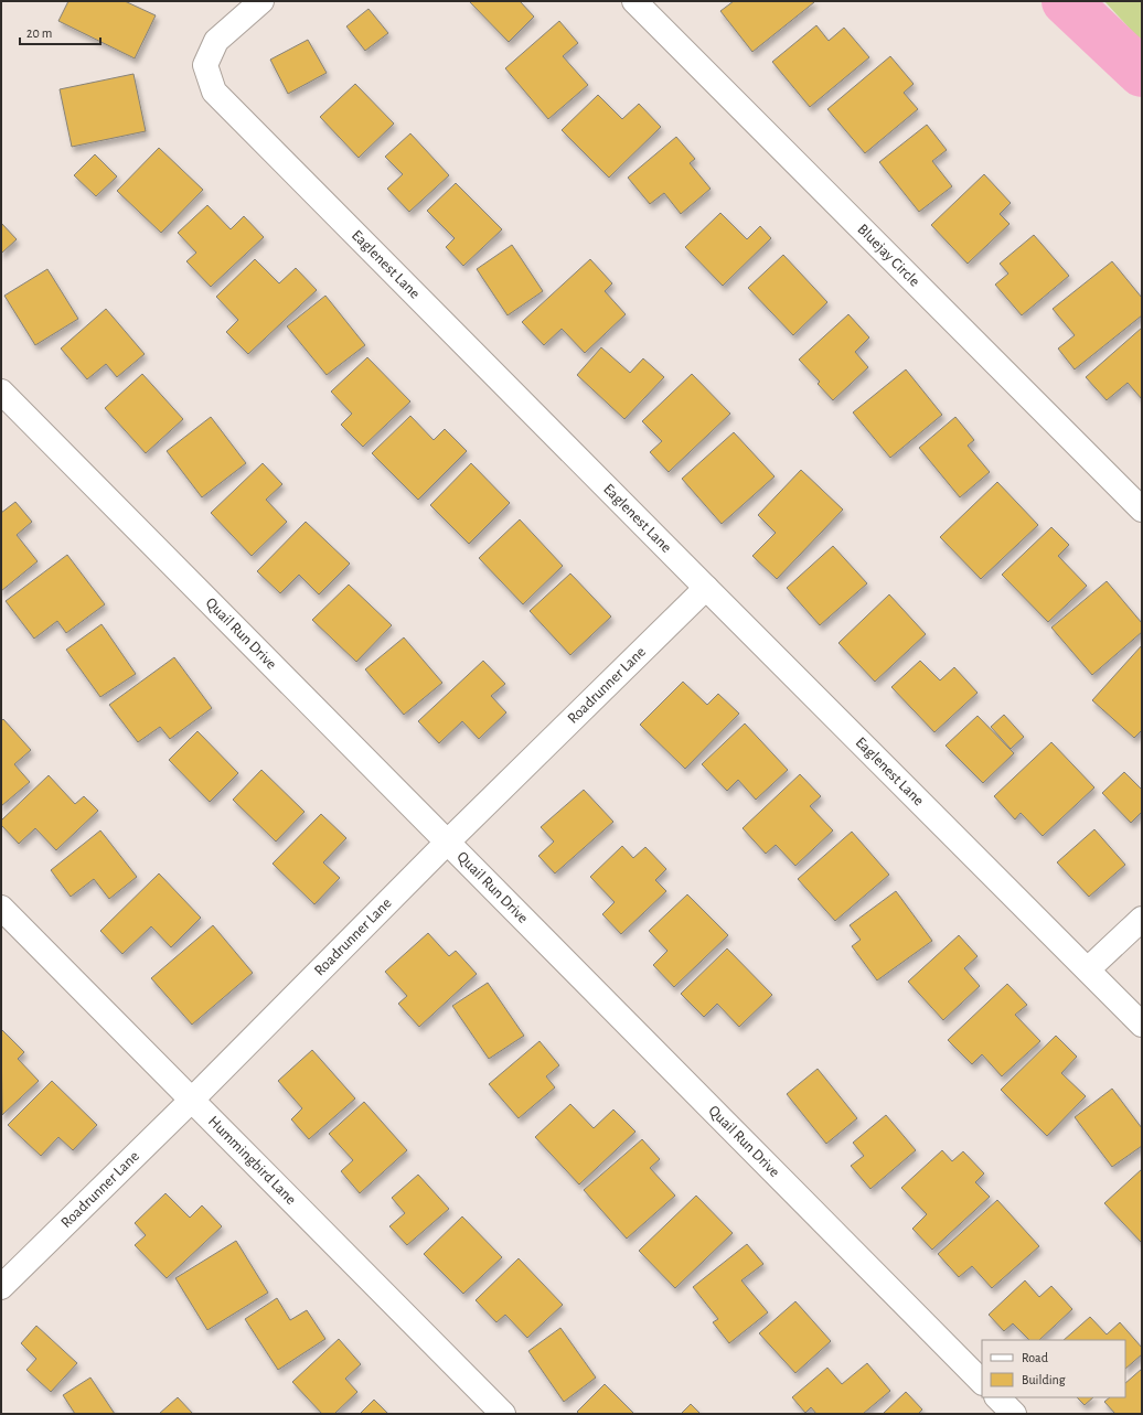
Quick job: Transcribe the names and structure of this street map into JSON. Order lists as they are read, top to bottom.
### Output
{
  "streets": {
    "street": [
      "Bluejay Circle",
      "Eaglenest Lane",
      "Quail Run Drive",
      "Roadrunner Lane",
      "Hummingbird Lane"
    ]
  },
  "crossings": [
    ["Eaglenest Lane", "Roadrunner Lane"],
    ["Quail Run Drive", "Roadrunner Lane"],
    ["Roadrunner Lane", "Hummingbird Lane"]
  ],
  "legend": ["Road", "Building"],
  "scale_bar": "20 m"
}
